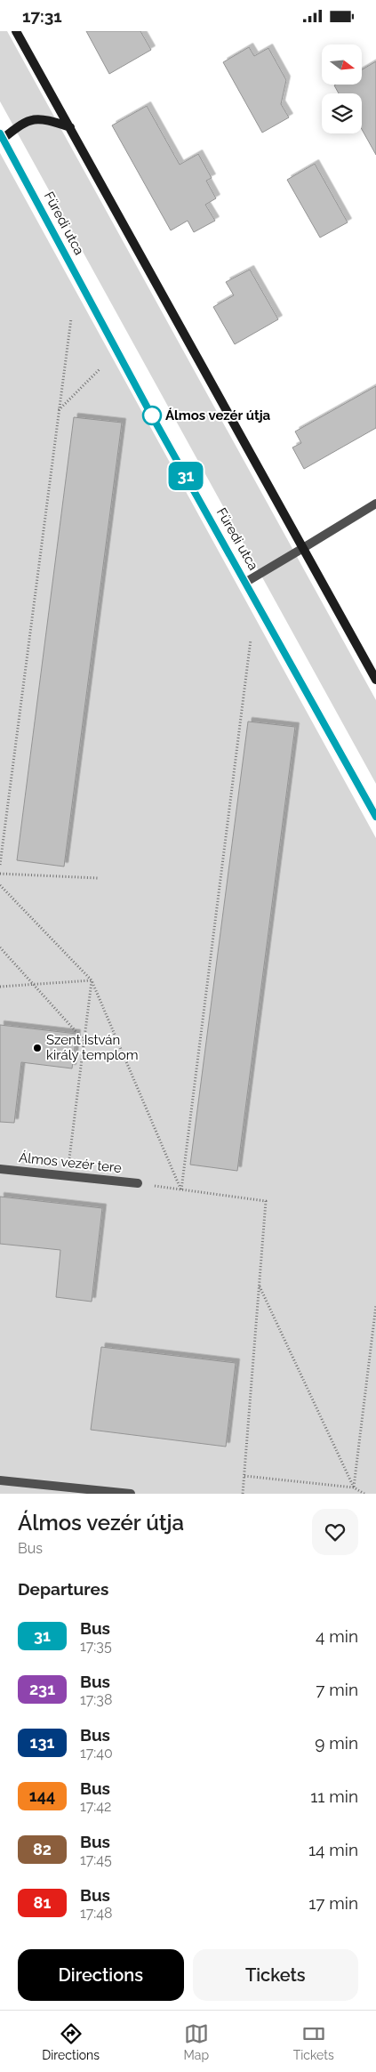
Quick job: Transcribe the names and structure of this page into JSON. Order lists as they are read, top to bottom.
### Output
{
  "streets": {
    "main road": ["Füredi utca"],
    "street": ["Álmos vezér tere"]
  },
  "places": ["Álmos vezér útja", "Szent István király templom"],
  "lines": ["bus line 31"],
  "north": "right",
  "page": {
    "status": "17:31",
    "on_map": "31",
    "heading": [
      ["Álmos vezér útja", "Bus"],
      "Departures"
    ],
    "list": [
      {
        "mark": "31",
        "name": "Bus",
        "note": "17:35",
        "value": "4 min"
      },
      {
        "mark": "231",
        "name": "Bus",
        "note": "17:38",
        "value": "7 min"
      },
      {
        "mark": "131",
        "name": "Bus",
        "note": "17:40",
        "value": "9 min"
      },
      {
        "mark": "144",
        "name": "Bus",
        "note": "17:42",
        "value": "11 min"
      },
      {
        "mark": "82",
        "name": "Bus",
        "note": "17:45",
        "value": "14 min"
      },
      {
        "mark": "81",
        "name": "Bus",
        "note": "17:48",
        "value": "17 min"
      }
    ],
    "buttons": ["Directions", "Tickets"],
    "tabs": ["Directions", "Map", "Tickets"]
  }
}
